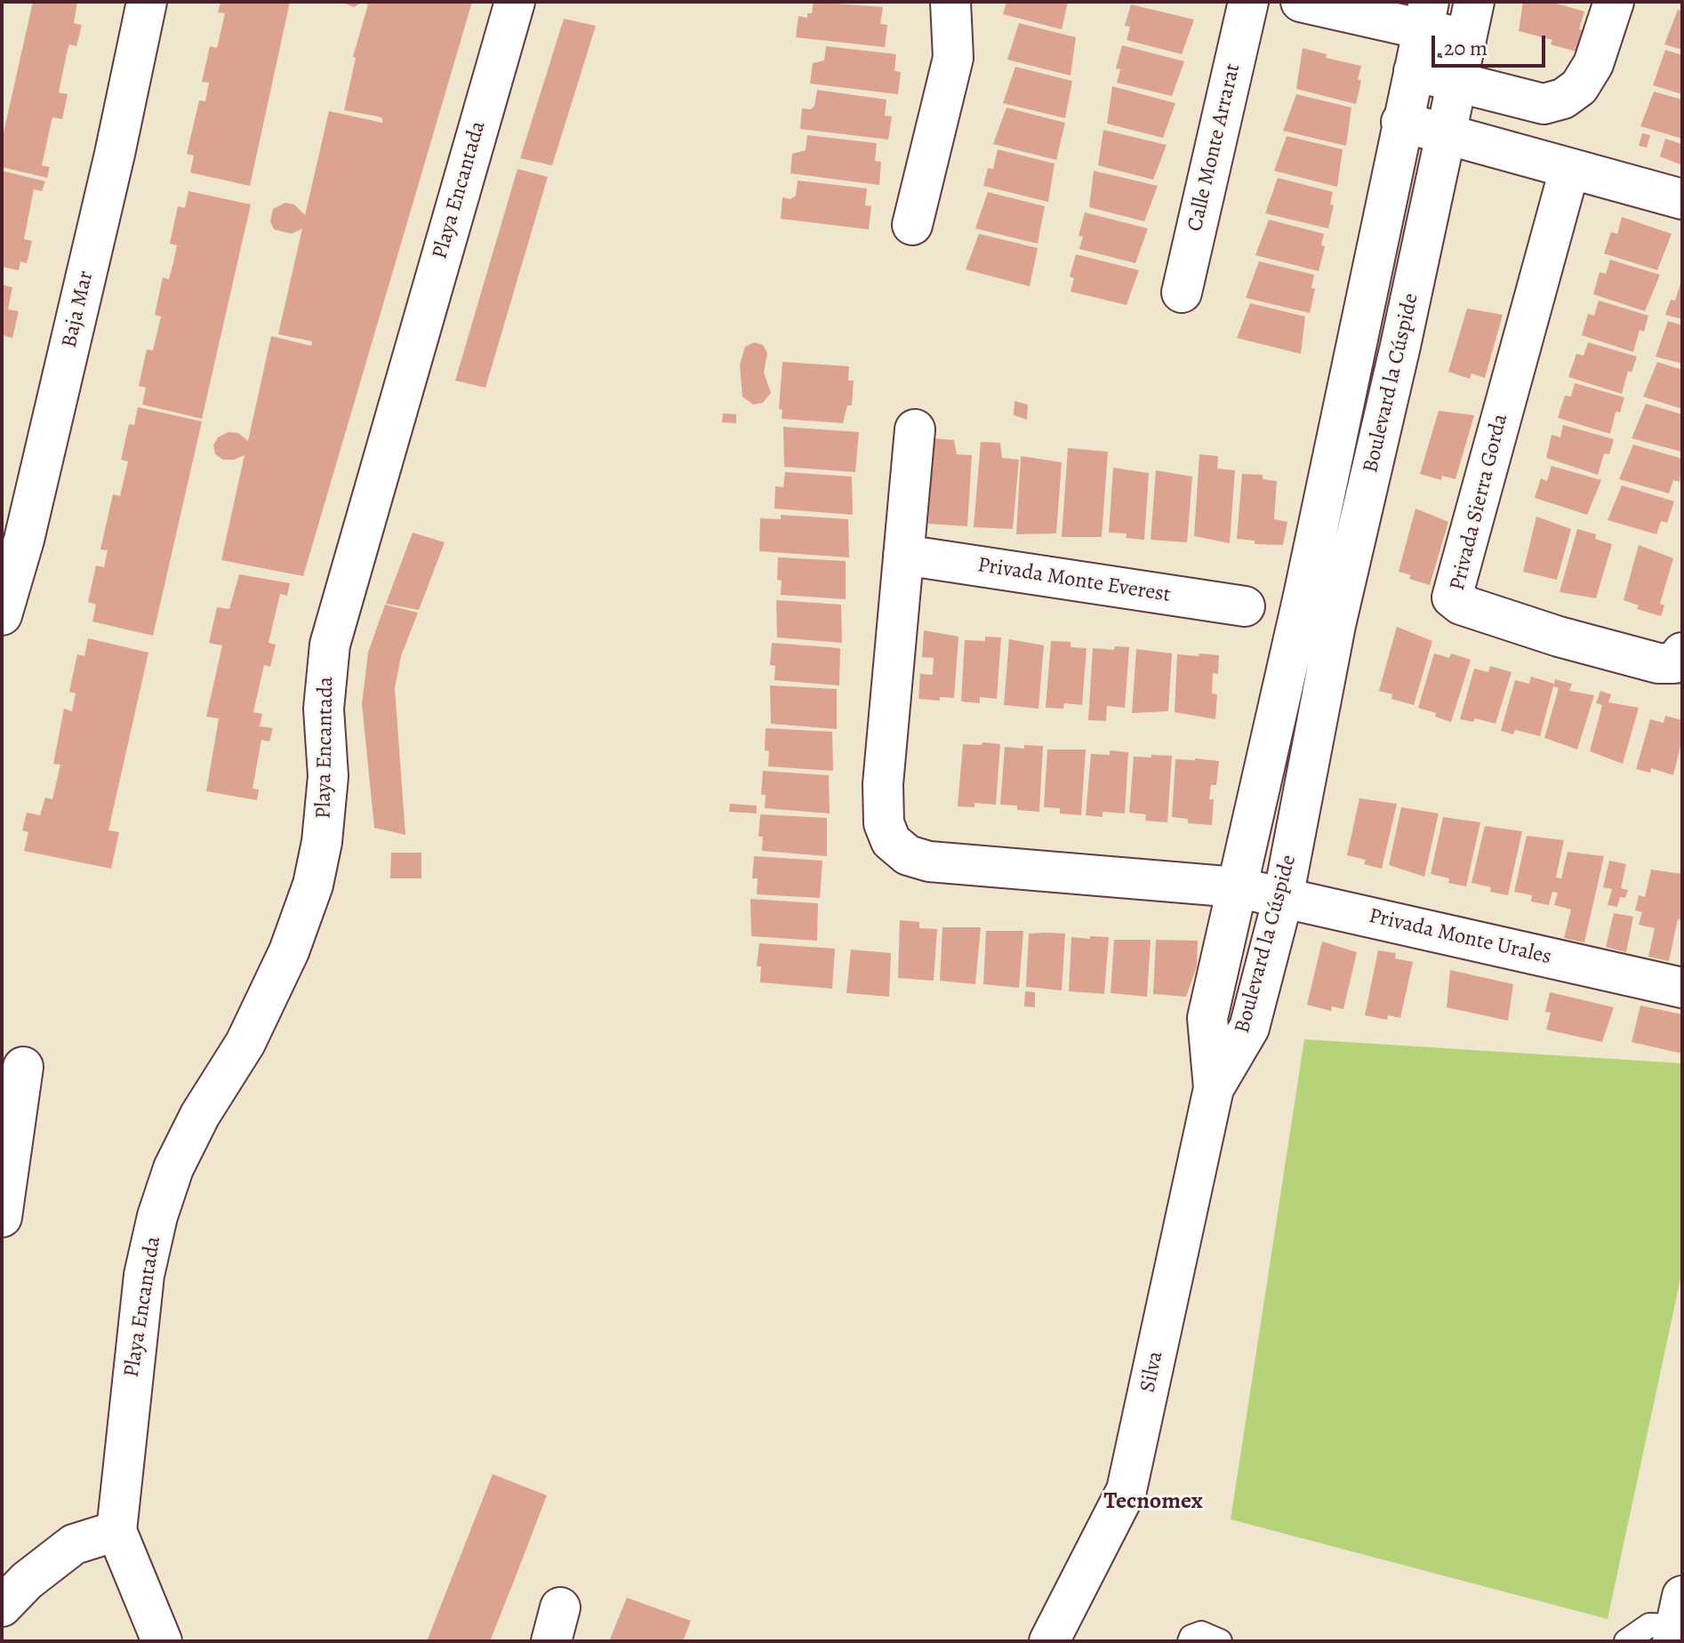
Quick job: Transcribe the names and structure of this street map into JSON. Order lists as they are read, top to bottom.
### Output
{
  "streets": {
    "street": [
      "Calle Monte Arrarat",
      "Playa Encantada",
      "Baja Mar",
      "Boulevard la Cúspide",
      "Privada Sierra Gorda",
      "Privada Monte Everest",
      "Privada Monte Urales",
      "Silva"
    ]
  },
  "crossings": [
    ["Boulevard la Cúspide", "Privada Monte Urales"],
    ["Boulevard la Cúspide", "Silva"],
    ["Privada Monte Everest", "Privada Monte Urales"]
  ],
  "districts": ["Tecnomex"],
  "scale_bar": "20 m"
}
